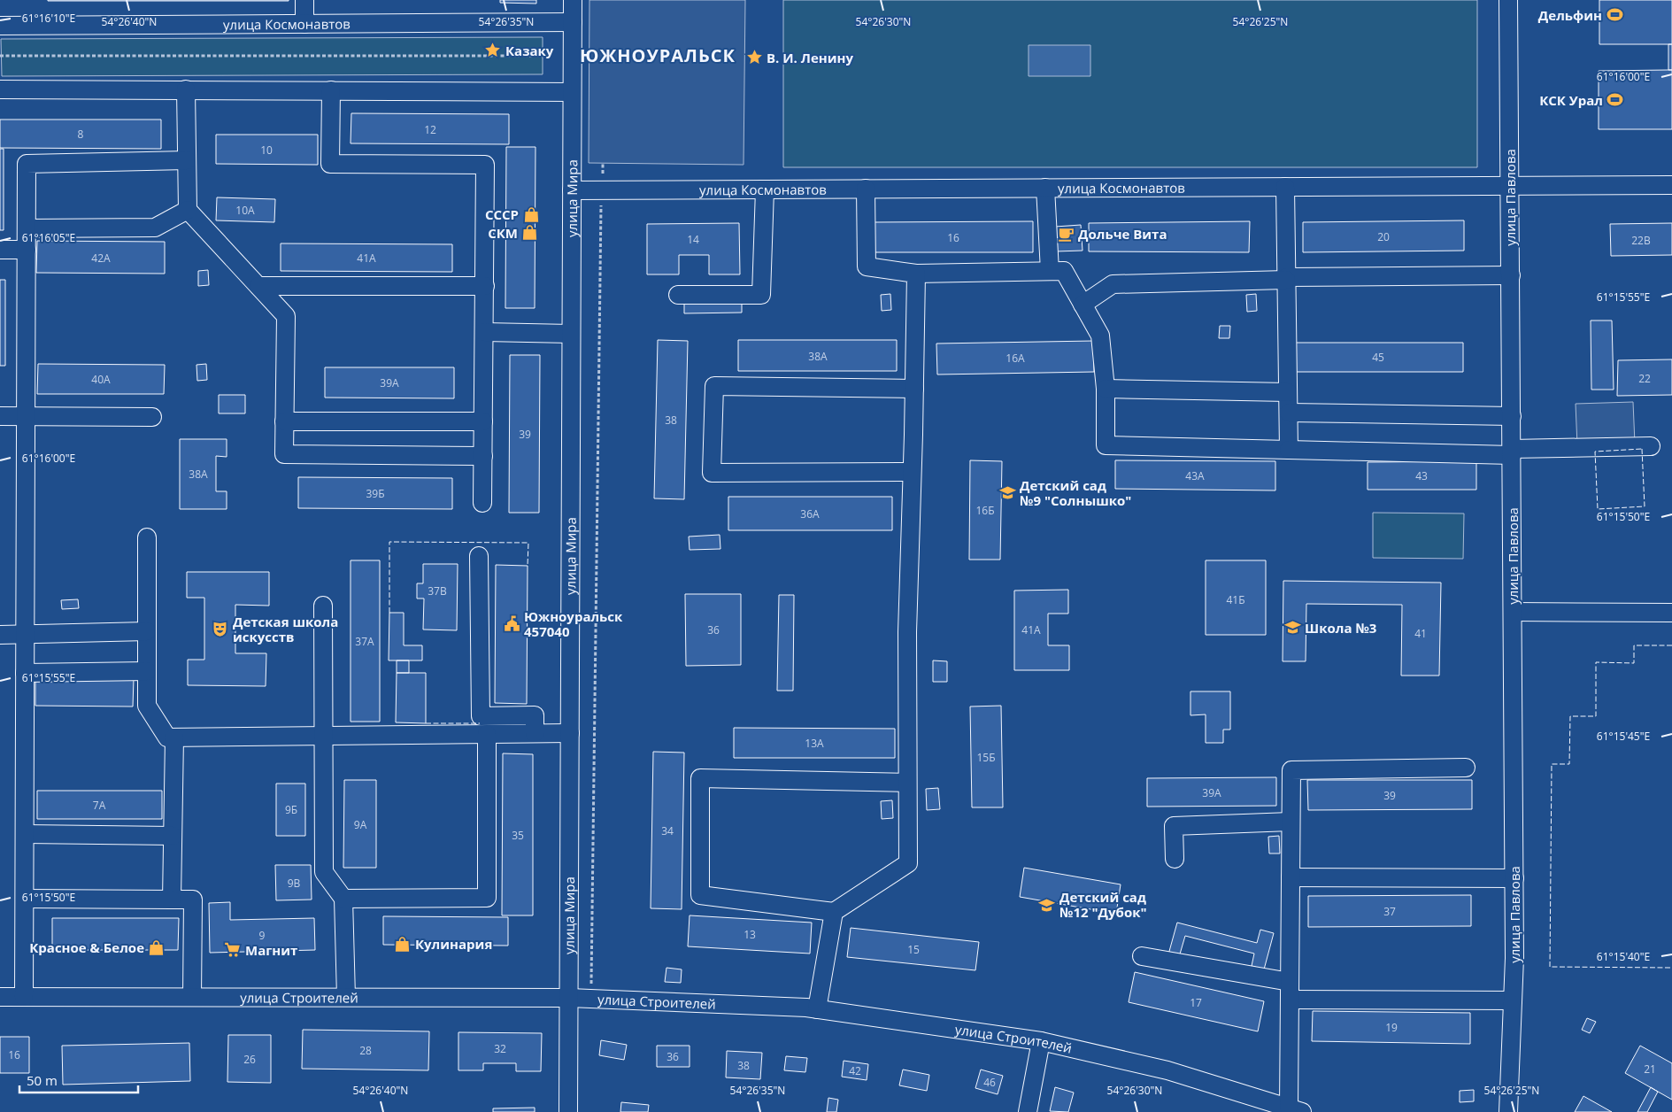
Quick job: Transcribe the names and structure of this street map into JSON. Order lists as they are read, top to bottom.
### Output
{
  "streets": {
    "street": [
      "улица Космонавтов",
      "улица Мира",
      "улица Павлова",
      "улица Строителей"
    ]
  },
  "crossings": [
    ["улица Космонавтов", "улица Мира"],
    ["улица Космонавтов", "улица Павлова"],
    ["улица Мира", "улица Строителей"]
  ],
  "districts": ["ЮЖНОУРАЛЬСК"],
  "places": {
    "sports": ["Дельфин", "КСК Урал"],
    "place": ["Казаку", "В. И. Ленину"],
    "shop": [
      "СССР",
      "СКМ",
      "Кулинария",
      "Красное & Белое"
    ],
    "cafe": ["Дольче Вита"],
    "school or university": ["Детский сад №9 \"Солнышко\"", "Школа №3", "Детский сад №12 \"Дубок\""],
    "public building": ["Южноуральск 457040"],
    "theatre": ["Детская школа искусств"],
    "supermarket": ["Магнит"]
  },
  "house_numbers": [
    "12",
    "8",
    "10",
    "10А",
    "20",
    "16",
    "14",
    "22В",
    "42А",
    "41А",
    "38А",
    "45",
    "16А",
    "22",
    "40А",
    "39А",
    "38",
    "39",
    "38А",
    "43А",
    "43",
    "39Б",
    "16Б",
    "36А",
    "37В",
    "41Б",
    "36",
    "41А",
    "41",
    "37А",
    "13А",
    "15Б",
    "39А",
    "39",
    "7А",
    "9Б",
    "9А",
    "34",
    "35",
    "9В",
    "37",
    "13",
    "9",
    "15",
    "17",
    "19",
    "32",
    "28",
    "16",
    "36",
    "26",
    "38",
    "21",
    "42",
    "46"
  ],
  "scale_bar": "50 m",
  "coordinates": [
    "61°16'10\"E",
    "54°26'40\"N",
    "54°26'35\"N",
    "54°26'30\"N",
    "54°26'25\"N",
    "61°16'00\"E",
    "61°16'05\"E",
    "61°15'55\"E",
    "61°15'50\"E",
    "61°15'45\"E",
    "61°15'40\"E"
  ]
}
